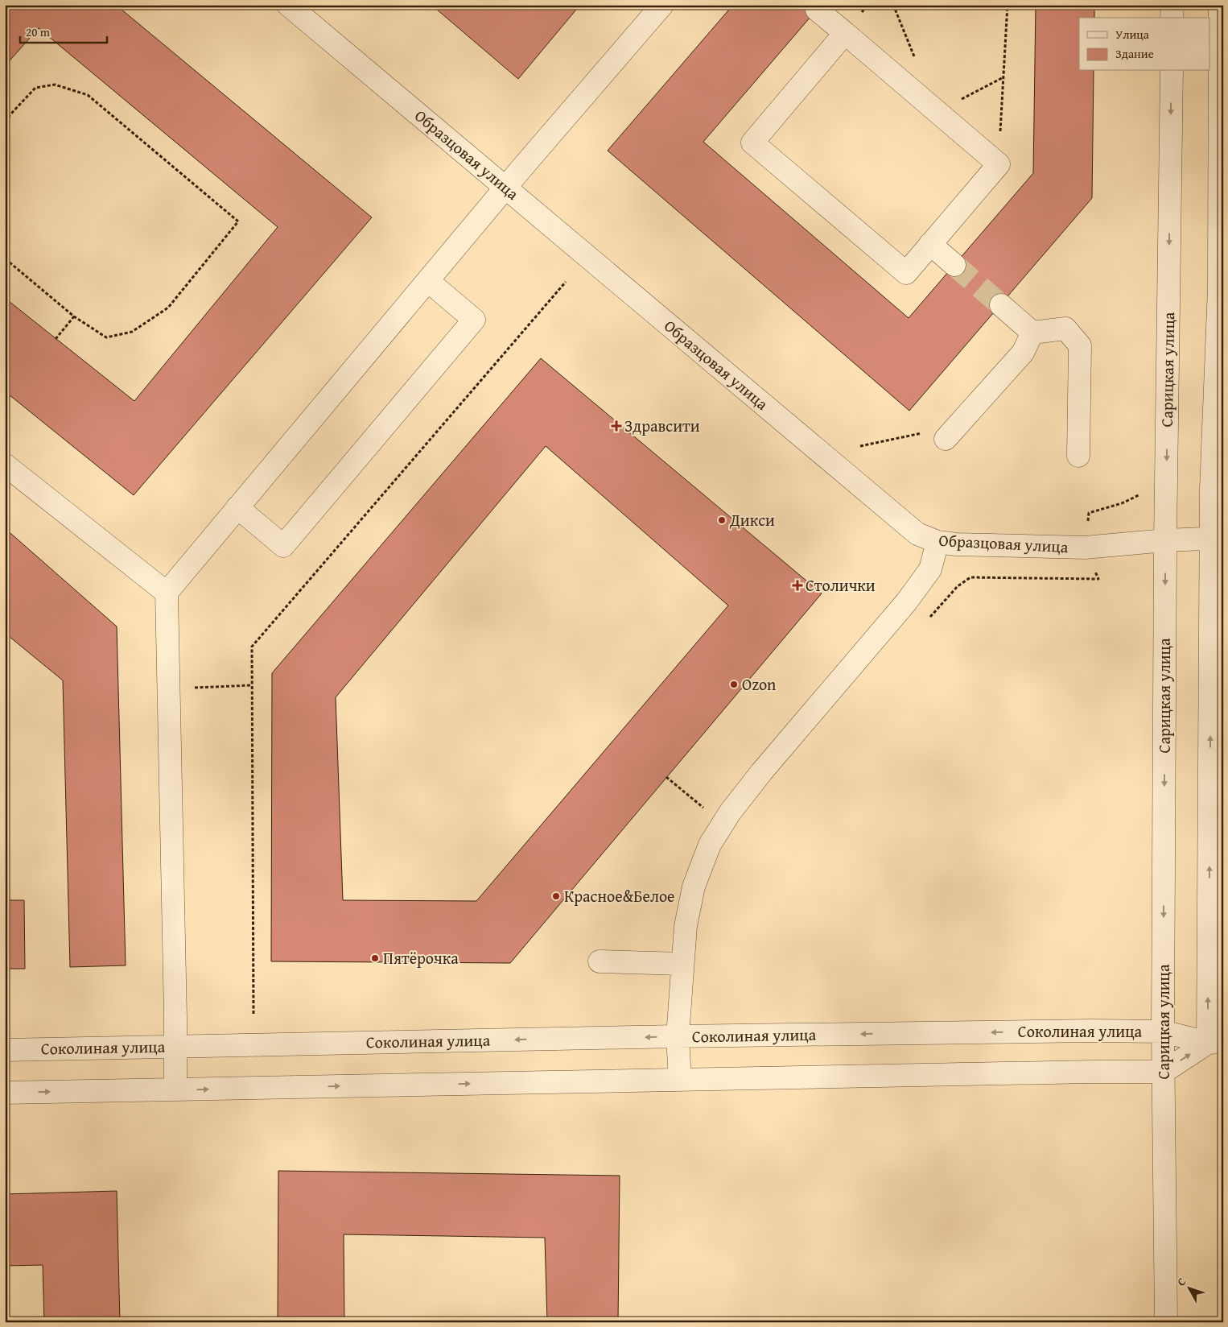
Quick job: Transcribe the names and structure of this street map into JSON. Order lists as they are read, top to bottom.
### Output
{
  "streets": {
    "street": ["Образцовая улица", "Сарицкая улица", "Соколиная улица"]
  },
  "crossings": [
    ["Образцовая улица", "Сарицкая улица"],
    ["Сарицкая улица", "Соколиная улица"]
  ],
  "places": {
    "health": ["Здравсити", "Столички"],
    "other": [
      "Дикси",
      "Ozon",
      "Красное&Белое",
      "Пятёрочка"
    ]
  },
  "legend": ["Улица", "Здание"],
  "scale_bar": "20 m",
  "north": "top left"
}
